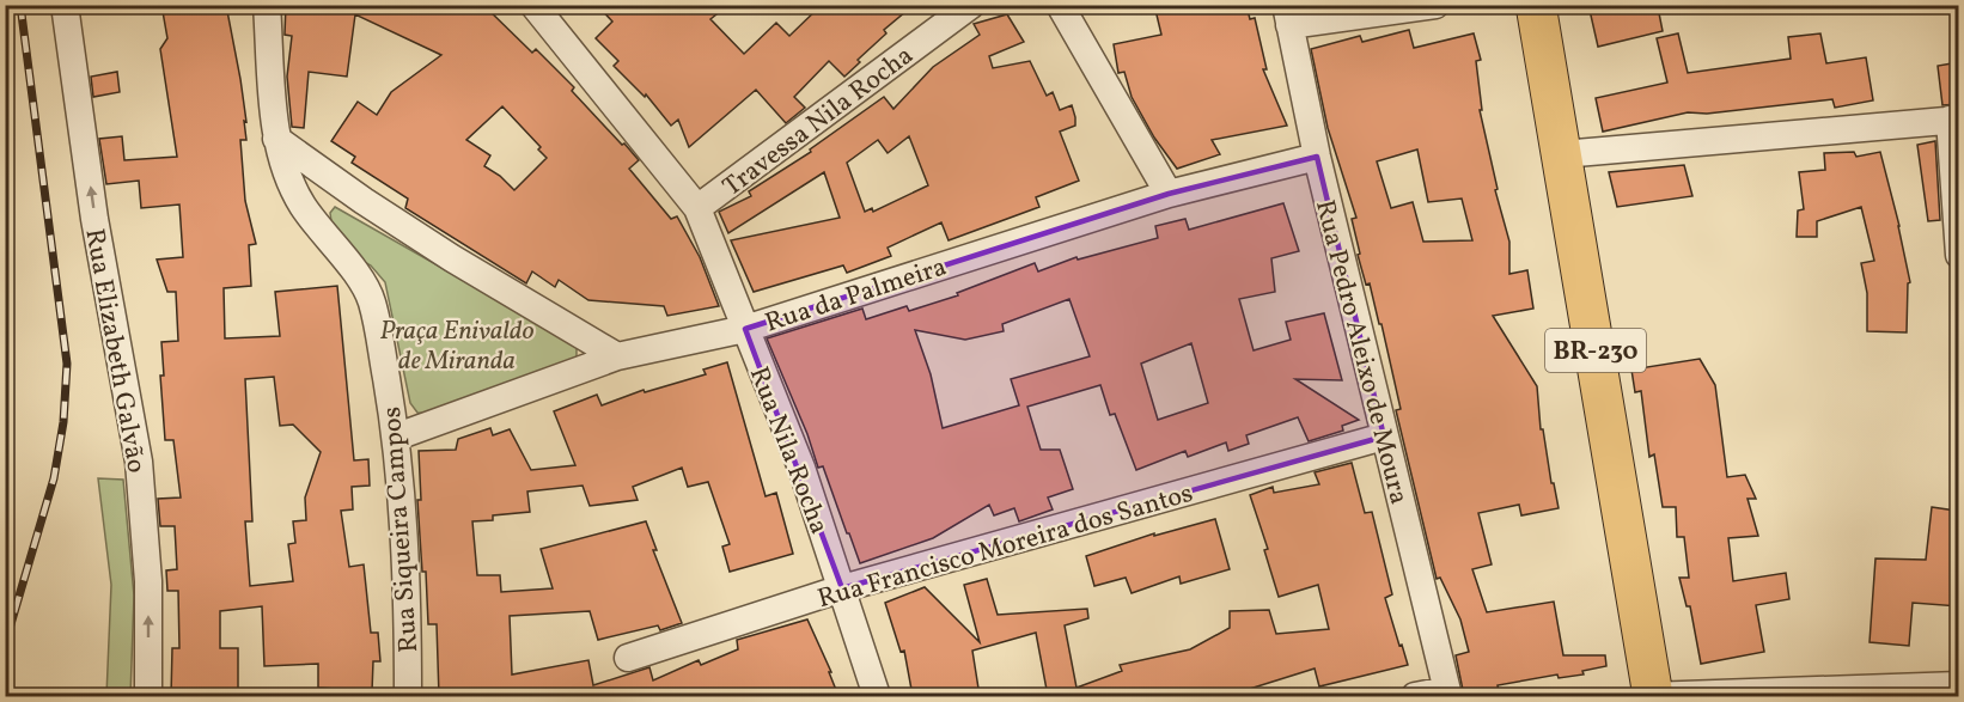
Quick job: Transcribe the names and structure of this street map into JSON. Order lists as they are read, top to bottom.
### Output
{
  "streets": {
    "main road": ["BR-230"],
    "street": [
      "Travessa Nila Rocha",
      "Rua da Palmeira",
      "Rua Elizabeth Galvão",
      "Rua Pedro Aleixo de Moura",
      "Rua Nila Rocha",
      "Rua Siqueira Campos",
      "Rua Francisco Moreira dos Santos"
    ]
  },
  "crossings": [
    ["Travessa Nila Rocha", "Rua Nila Rocha"],
    ["Rua da Palmeira", "Rua Pedro Aleixo de Moura"],
    ["Rua da Palmeira", "Rua Nila Rocha"],
    ["Rua da Palmeira", "Rua Siqueira Campos"],
    ["Rua Pedro Aleixo de Moura", "Rua Francisco Moreira dos Santos"],
    ["Rua Nila Rocha", "Rua Francisco Moreira dos Santos"]
  ],
  "one_way": ["Rua Elizabeth Galvão"],
  "parks": ["Praça Enivaldo de Miranda"]
}
